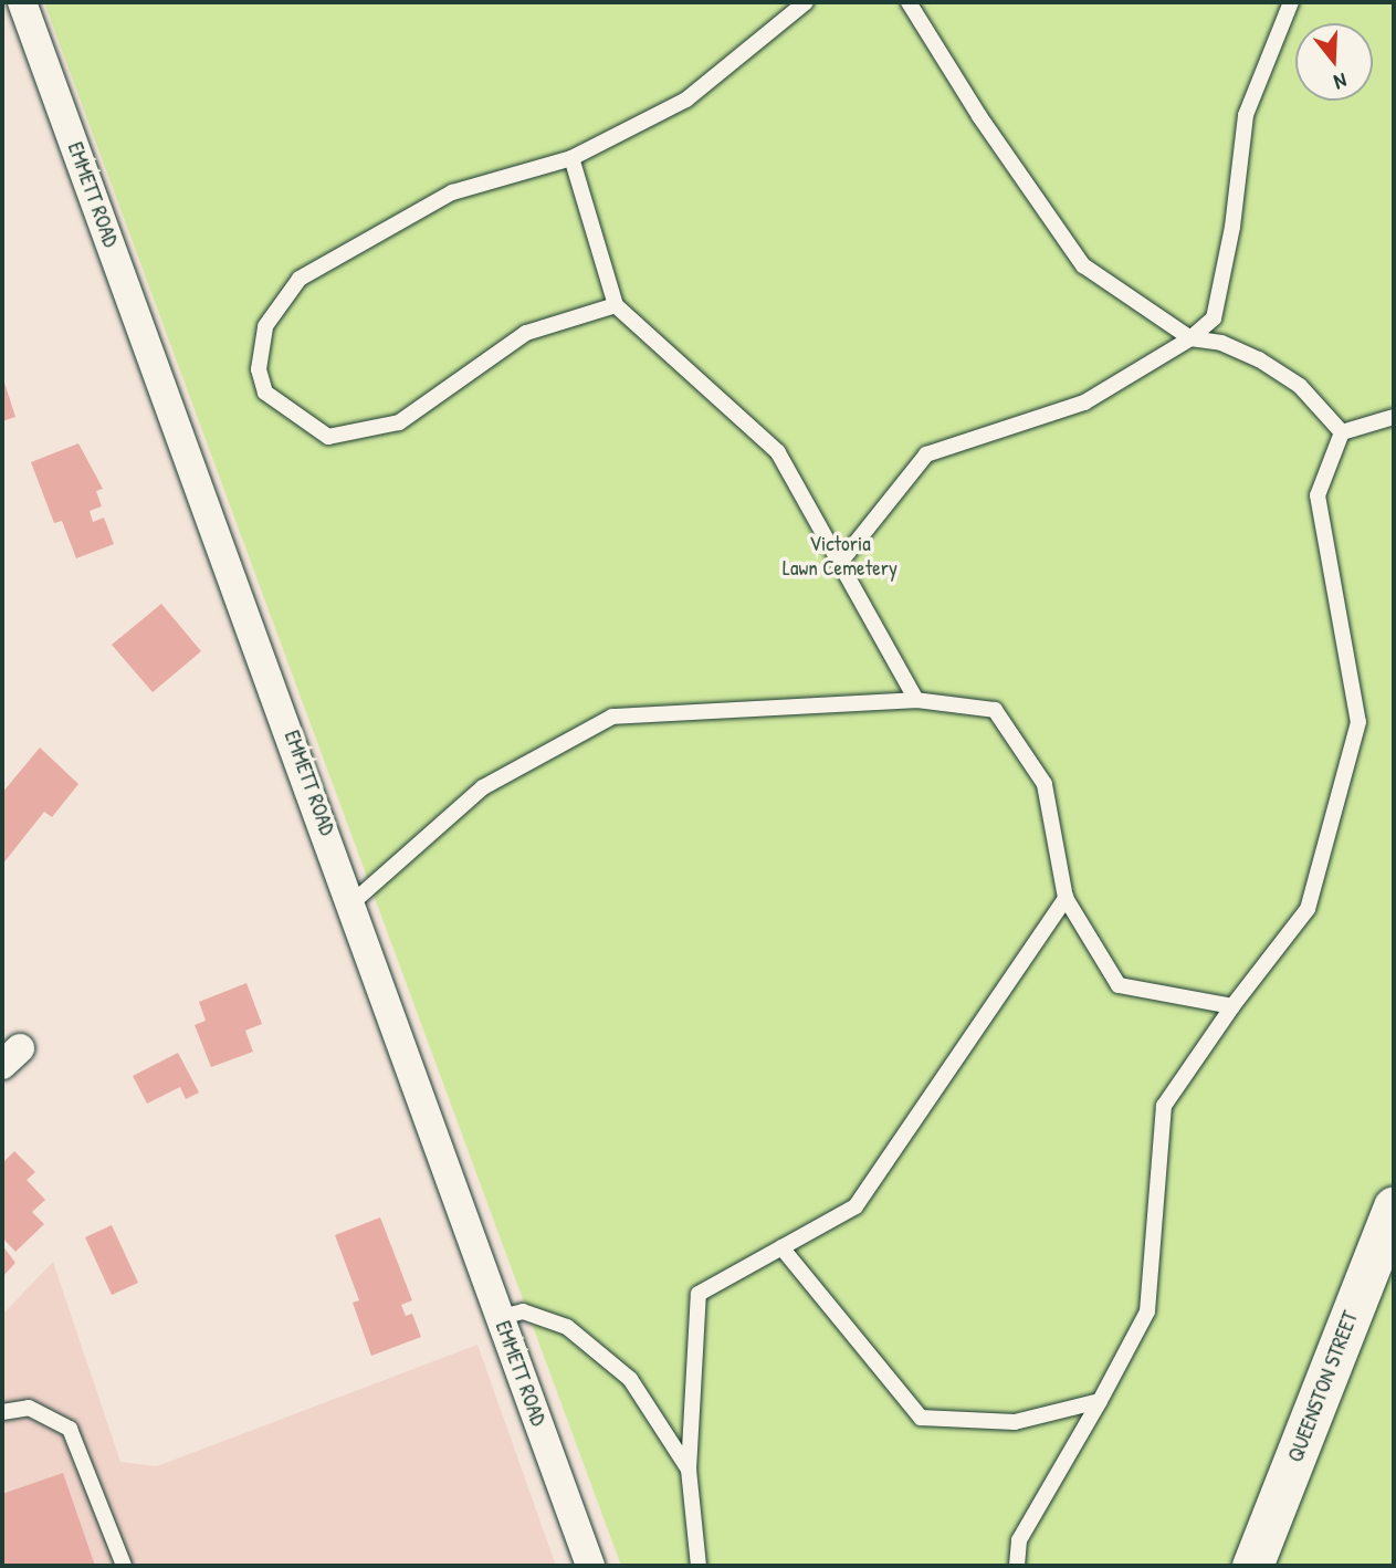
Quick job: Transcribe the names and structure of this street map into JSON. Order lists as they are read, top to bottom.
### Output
{
  "streets": {
    "main road": ["QUEENSTON STREET"],
    "street": ["EMMETT ROAD"]
  },
  "parks": ["Victoria Lawn Cemetery"],
  "north": "bottom"
}
